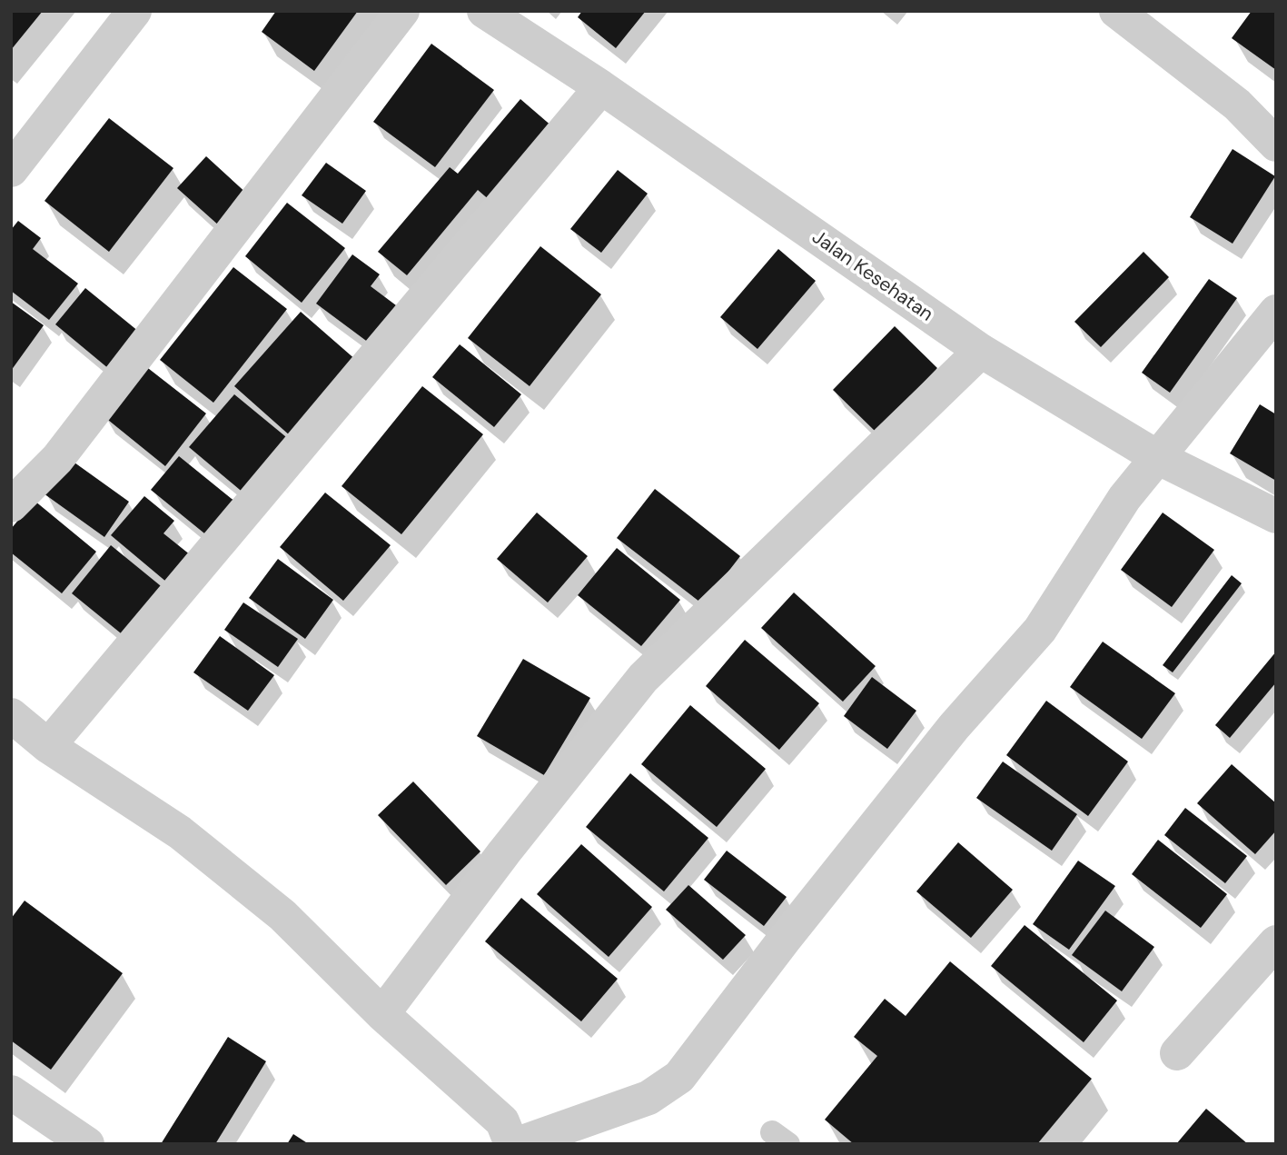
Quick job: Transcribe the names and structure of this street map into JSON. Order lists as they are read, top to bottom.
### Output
{
  "streets": {
    "street": ["Jalan Kesehatan"]
  }
}
